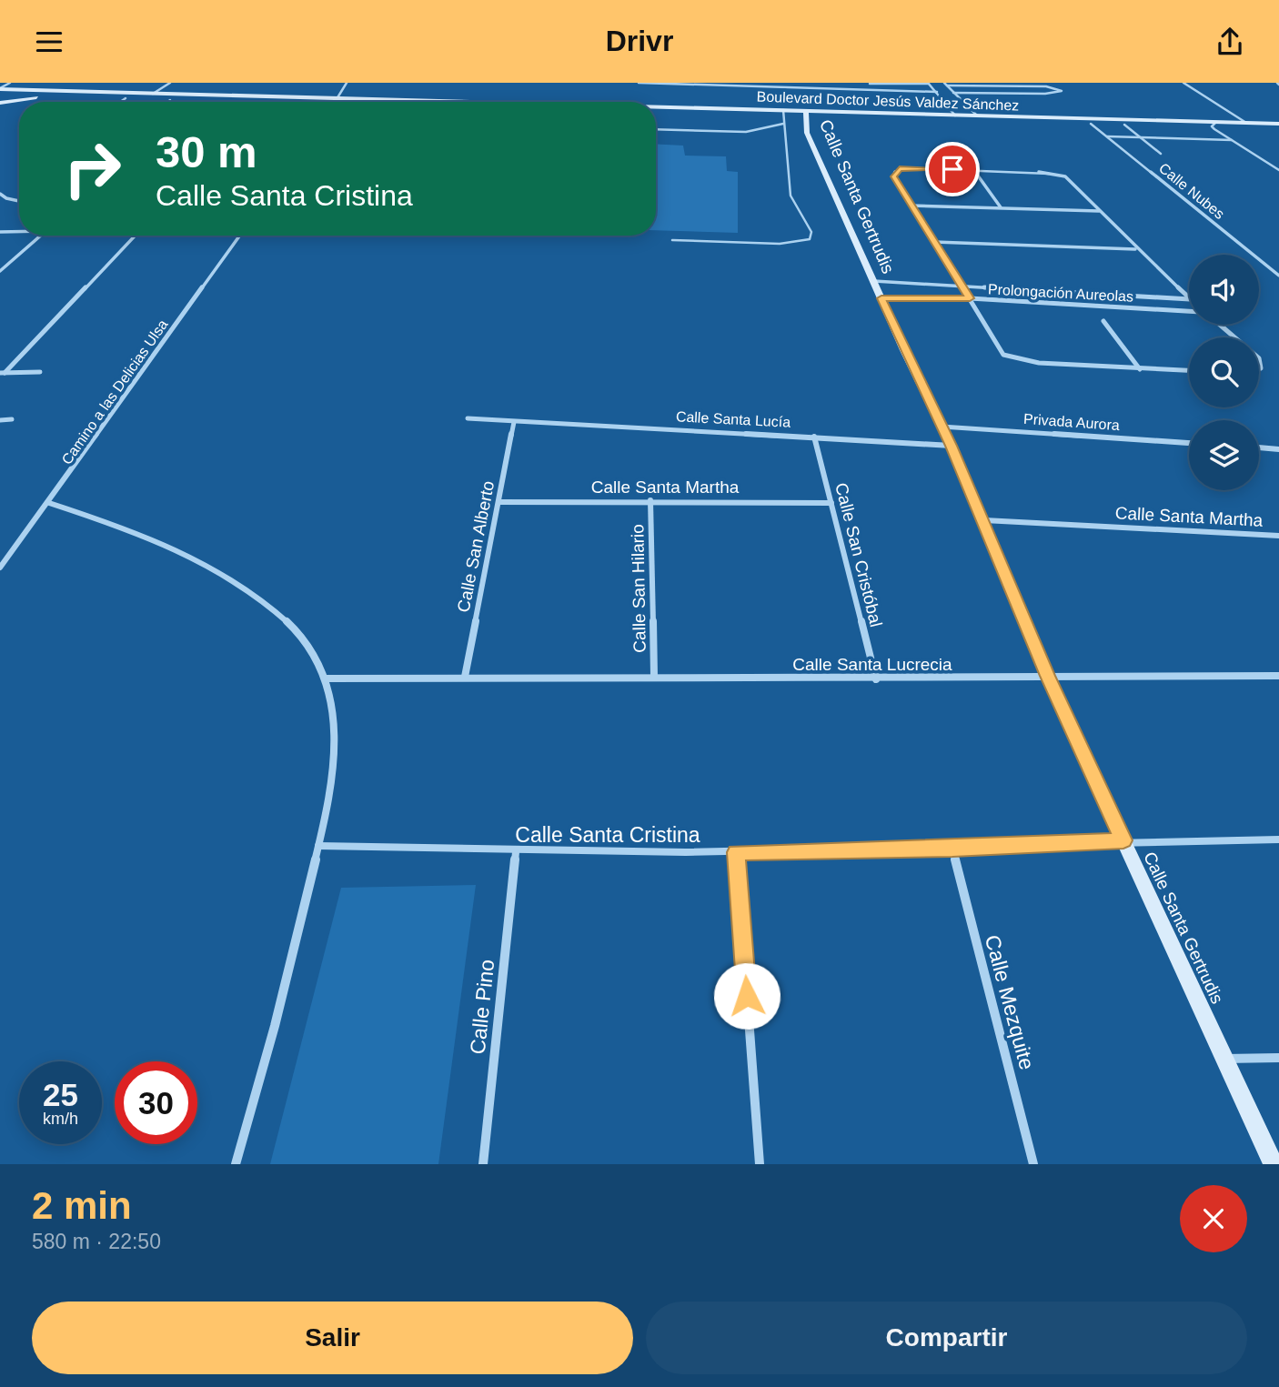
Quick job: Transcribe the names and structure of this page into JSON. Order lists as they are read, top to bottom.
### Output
{
  "streets": {
    "main road": ["Boulevard Doctor Jesús Valdez Sánchez", "Calle Santa Gertrudis"],
    "street": [
      "Calle Nubes",
      "Prolongación Aureolas",
      "Camino a las Delicias Ulsa",
      "Calle Santa Lucía",
      "Privada Aurora",
      "Calle Santa Martha",
      "Calle San Alberto",
      "Calle San Cristóbal",
      "Calle San Hilario",
      "Calle Santa Lucrecia",
      "Calle Santa Cristina",
      "Calle Mezquite",
      "Calle Pino"
    ]
  },
  "crossings": [
    ["Boulevard Doctor Jesús Valdez Sánchez", "Calle Nubes"],
    ["Boulevard Doctor Jesús Valdez Sánchez", "Calle Santa Gertrudis"],
    ["Calle Santa Gertrudis", "Prolongación Aureolas"],
    ["Calle Santa Gertrudis", "Calle Santa Lucía"],
    ["Calle Santa Gertrudis", "Privada Aurora"],
    ["Calle Santa Gertrudis", "Calle Santa Martha"],
    ["Calle Santa Gertrudis", "Calle Santa Lucrecia"],
    ["Calle Santa Gertrudis", "Calle Santa Cristina"],
    ["Calle Santa Lucía", "Calle San Alberto"],
    ["Calle Santa Lucía", "Calle San Cristóbal"],
    ["Calle Santa Martha", "Calle San Alberto"],
    ["Calle Santa Martha", "Calle San Cristóbal"],
    ["Calle Santa Martha", "Calle San Hilario"],
    ["Calle San Alberto", "Calle Santa Lucrecia"],
    ["Calle San Cristóbal", "Calle Santa Lucrecia"],
    ["Calle San Hilario", "Calle Santa Lucrecia"],
    ["Calle Santa Cristina", "Calle Mezquite"],
    ["Calle Santa Cristina", "Calle Pino"]
  ],
  "page": {
    "header": "Drivr",
    "turn": ["30 m", "Calle Santa Cristina"],
    "speed": "25 km/h",
    "limit": "30",
    "heading": ["2 min", "580 m · 22:50"],
    "buttons": ["Salir", "Compartir"]
  }
}
